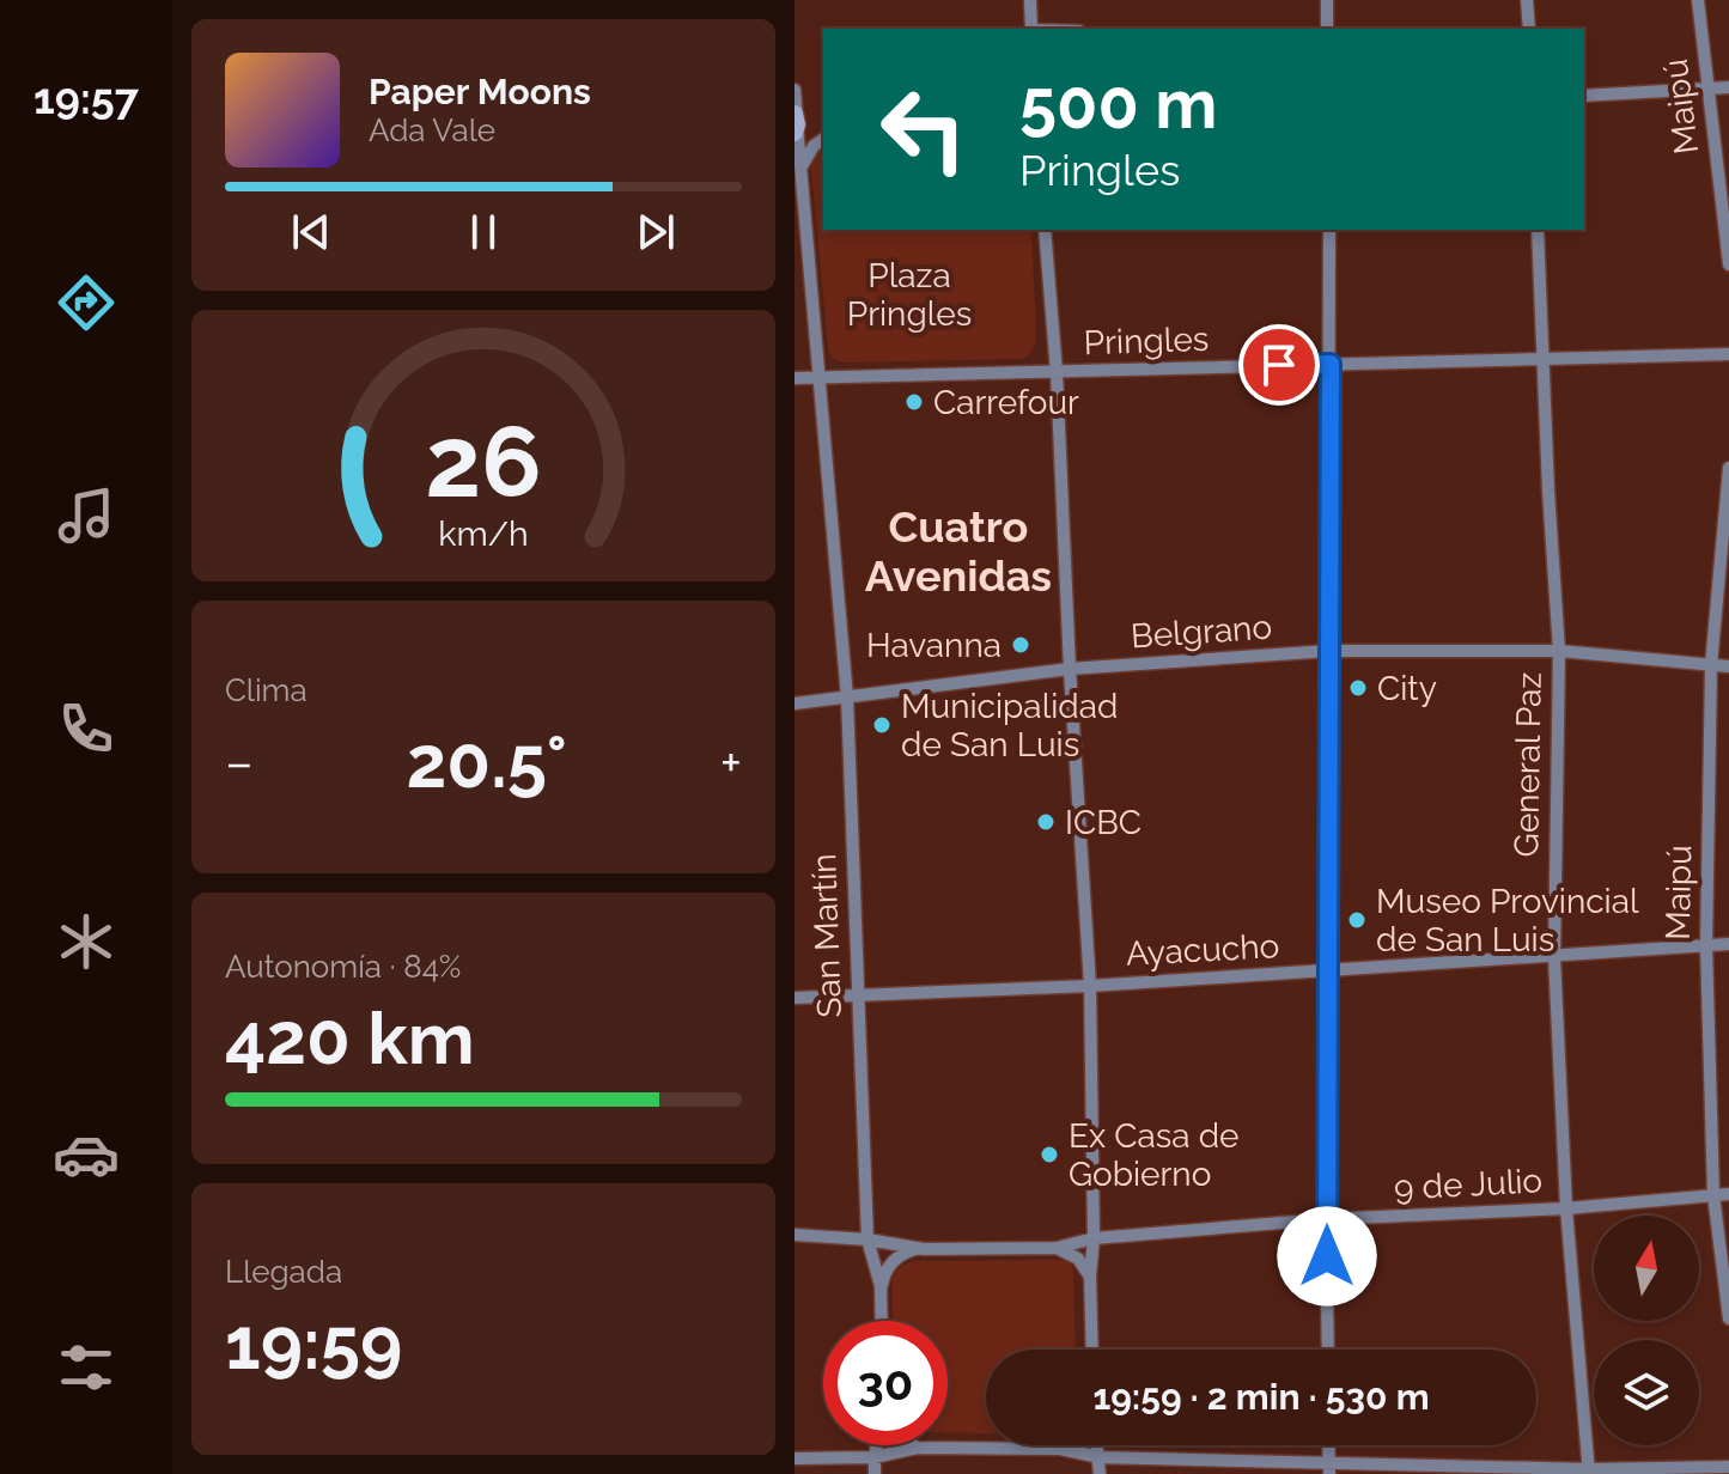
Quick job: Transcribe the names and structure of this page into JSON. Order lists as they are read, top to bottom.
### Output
{
  "streets": {
    "street": [
      "Maipú",
      "Pringles",
      "Belgrano",
      "General Paz",
      "San Martín",
      "Ayacucho",
      "9 de Julio"
    ]
  },
  "crossings": [
    ["Maipú", "Belgrano"],
    ["Maipú", "Ayacucho"],
    ["Maipú", "9 de Julio"],
    ["Pringles", "General Paz"],
    ["Pringles", "San Martín"],
    ["Belgrano", "General Paz"],
    ["Belgrano", "San Martín"],
    ["General Paz", "Ayacucho"],
    ["General Paz", "9 de Julio"],
    ["San Martín", "Ayacucho"],
    ["San Martín", "9 de Julio"]
  ],
  "districts": ["Cuatro Avenidas"],
  "parks": ["Plaza Pringles"],
  "places": [
    "Carrefour",
    "Havanna",
    "City",
    "Municipalidad de San Luis",
    "ICBC",
    "Museo Provincial de San Luis",
    "Ex Casa de Gobierno"
  ],
  "north": "top",
  "page": {
    "tabs": "19:57",
    "turn": ["500 m", "Pringles"],
    "song": ["Paper Moons", "Ada Vale"],
    "tile": [
      "Clima",
      ["Autonomía · 84%", "420 km"],
      ["Llegada", "19:59"]
    ],
    "heat": ["−", "20.5°", "+"],
    "limit": "30",
    "trip": "19:59 · 2 min · 530 m",
    "gauge": ["26", "km/h"]
  }
}
